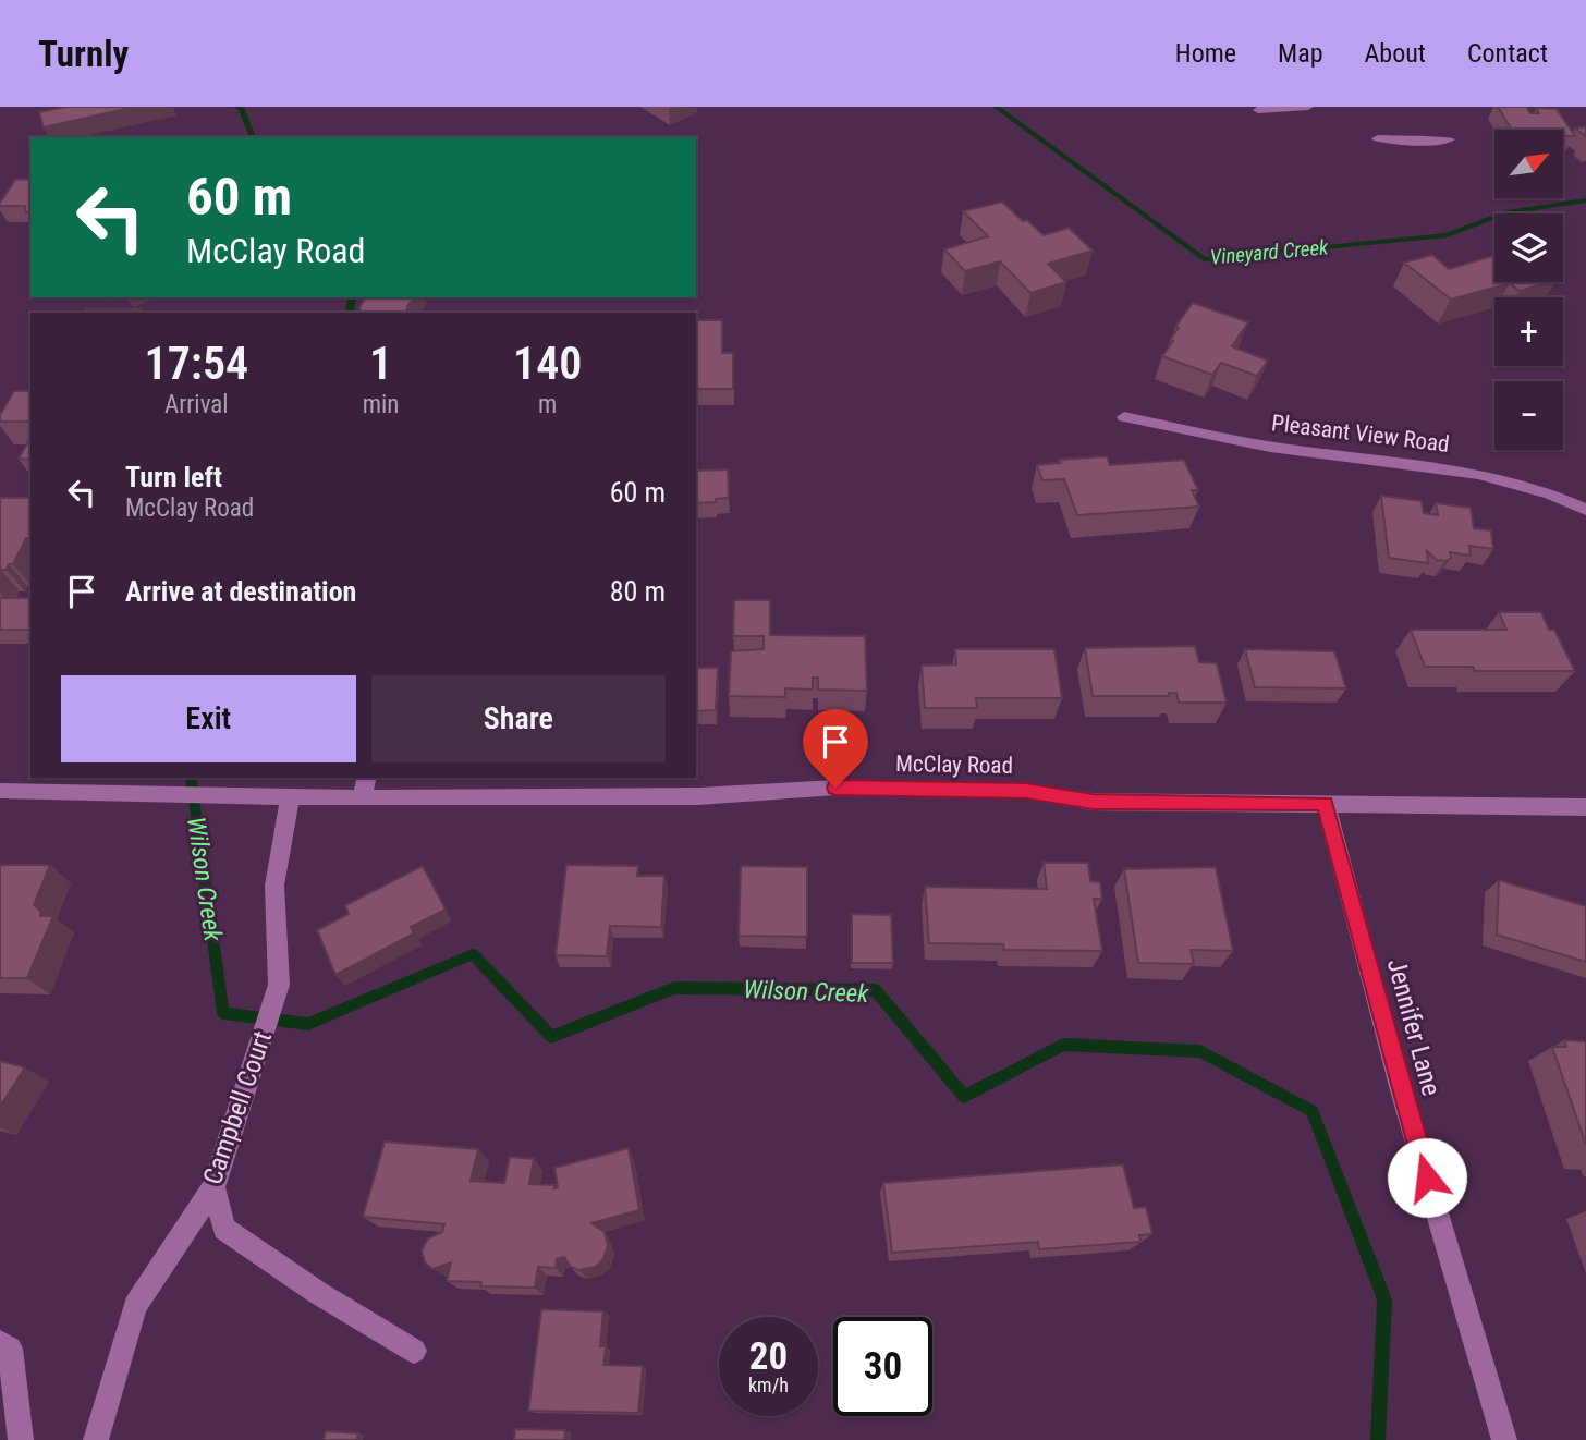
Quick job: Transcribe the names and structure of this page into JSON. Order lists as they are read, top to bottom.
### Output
{
  "streets": {
    "street": [
      "Pleasant View Road",
      "McClay Road",
      "Jennifer Lane",
      "Campbell Court"
    ]
  },
  "crossings": [
    ["McClay Road", "Jennifer Lane"],
    ["McClay Road", "Campbell Court"]
  ],
  "water": ["Vineyard Creek", "Wilson Creek"],
  "north": "top right",
  "page": {
    "header": "Turnly",
    "nav": [
      "Home",
      "Map",
      "About",
      "Contact"
    ],
    "map_buttons": ["+", "−"],
    "turn": ["60 m", "McClay Road"],
    "eta": [
      "17:54",
      "Arrival",
      "1",
      "min",
      "140",
      "m"
    ],
    "list": [
      {
        "name": "Turn left",
        "note": "McClay Road",
        "value": "60 m"
      },
      {
        "name": "Arrive at destination",
        "value": "80 m"
      }
    ],
    "buttons": ["Exit", "Share"],
    "speed": "20 km/h",
    "limit": "30"
  }
}
